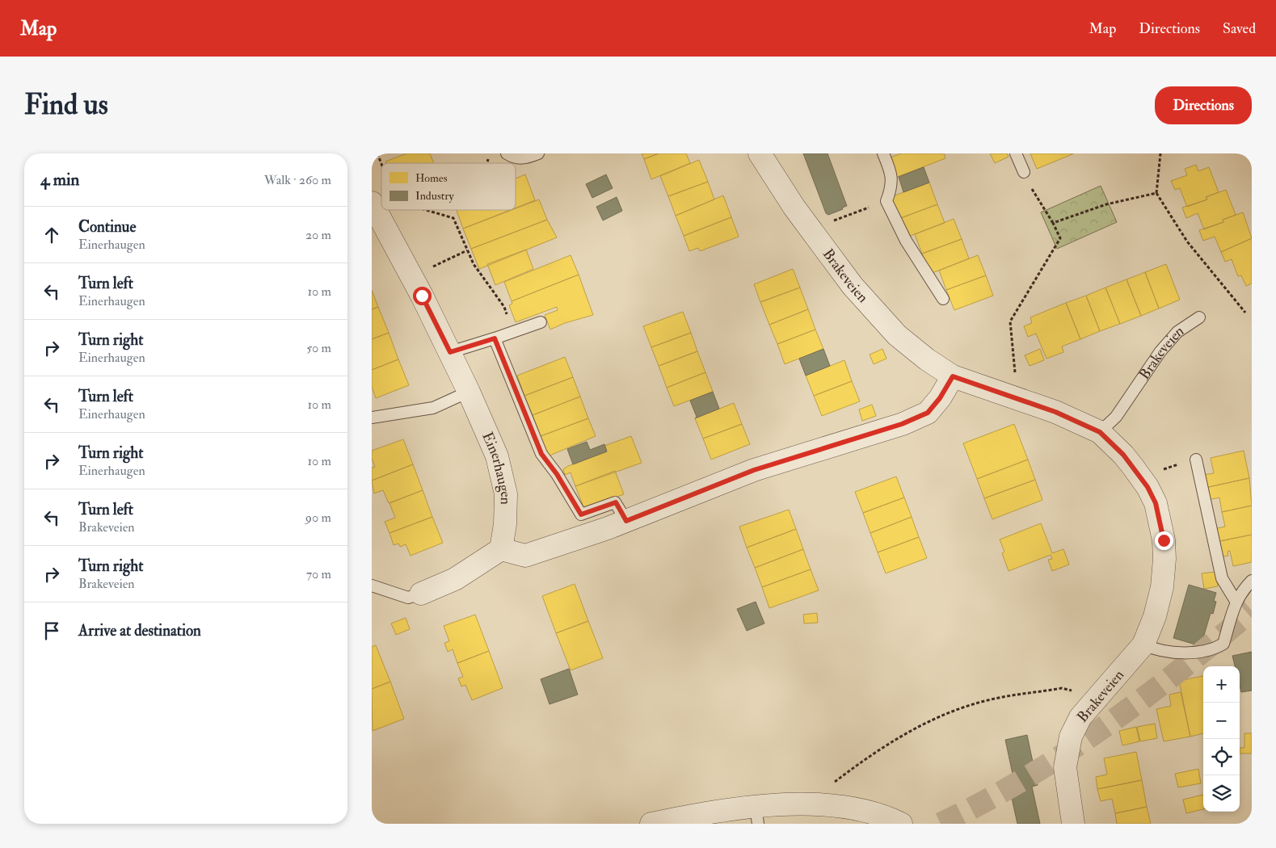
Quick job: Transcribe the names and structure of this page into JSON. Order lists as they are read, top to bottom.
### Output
{
  "streets": {
    "street": ["Brakeveien", "Einerhaugen"]
  },
  "legend": ["Homes", "Industry"],
  "page": {
    "header": "Map",
    "nav": ["Map", "Directions", "Saved"],
    "buttons": "Directions",
    "title": "Find us",
    "heading": ["4 min", "Walk · 260 m"],
    "list": [
      ["Continue", "Einerhaugen", "20 m"],
      ["Turn left", "Einerhaugen", "10 m"],
      ["Turn right", "Einerhaugen", "50 m"],
      ["Turn left", "Einerhaugen", "10 m"],
      ["Turn right", "Einerhaugen", "10 m"],
      ["Turn left", "Brakeveien", "90 m"],
      ["Turn right", "Brakeveien", "70 m"],
      "Arrive at destination"
    ],
    "map_buttons": ["+", "−"]
  }
}
